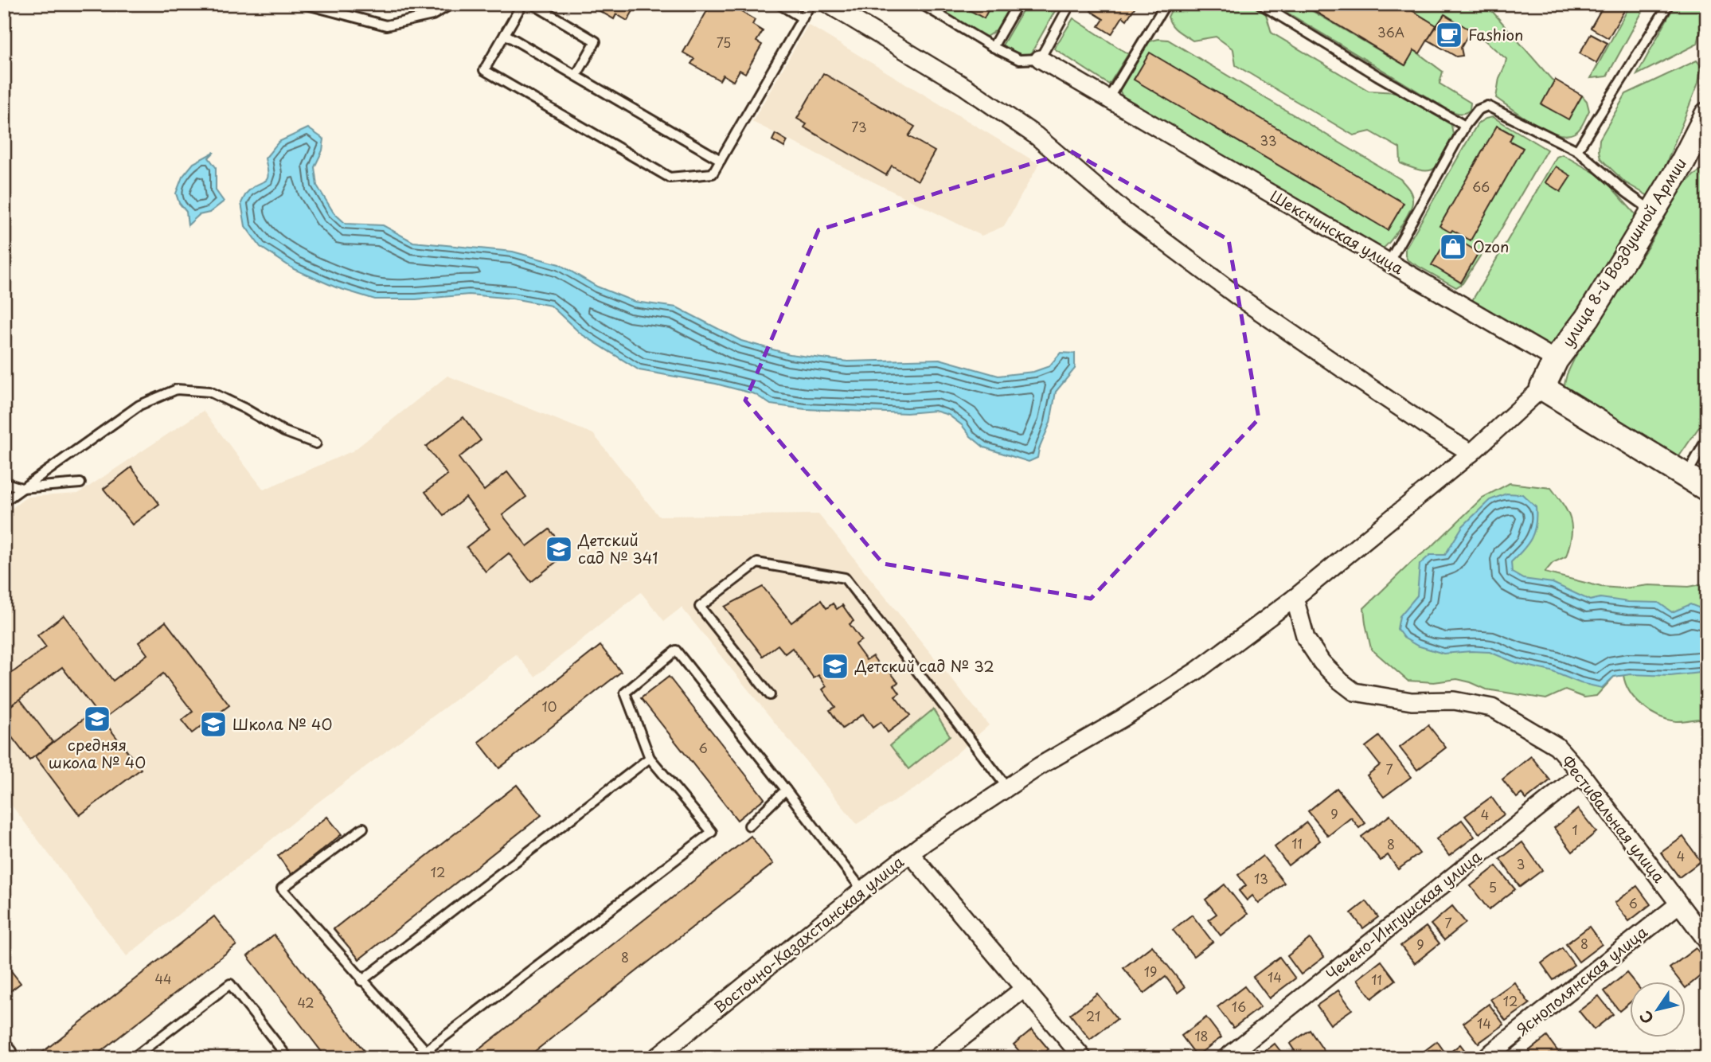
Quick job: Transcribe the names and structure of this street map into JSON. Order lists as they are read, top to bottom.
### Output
{
  "streets": {
    "street": [
      "Шекснинская улица",
      "улица 8-й Воздушной Армии",
      "Фестивальная улица",
      "Чечено-Ингушская улица",
      "Восточно-Казахстанская улица",
      "Яснополянская улица"
    ]
  },
  "crossings": [
    ["Шекснинская улица", "улица 8-й Воздушной Армии"],
    ["Фестивальная улица", "Чечено-Ингушская улица"],
    ["Фестивальная улица", "Яснополянская улица"]
  ],
  "places": {
    "cafe": ["Fashion"],
    "shop": ["Ozon"],
    "school or university": [
      "Детский сад № 341",
      "Детский сад № 32",
      "средняя школа № 40",
      "Школа № 40"
    ]
  },
  "house_numbers": [
    "36А",
    "75",
    "73",
    "33",
    "66",
    "10",
    "6",
    "7",
    "9",
    "4",
    "1",
    "11",
    "8",
    "4",
    "3",
    "12",
    "13",
    "5",
    "6",
    "7",
    "8",
    "9",
    "8",
    "19",
    "14",
    "44",
    "11",
    "12",
    "42",
    "16",
    "21",
    "14",
    "18"
  ],
  "north": "bottom left"
}
